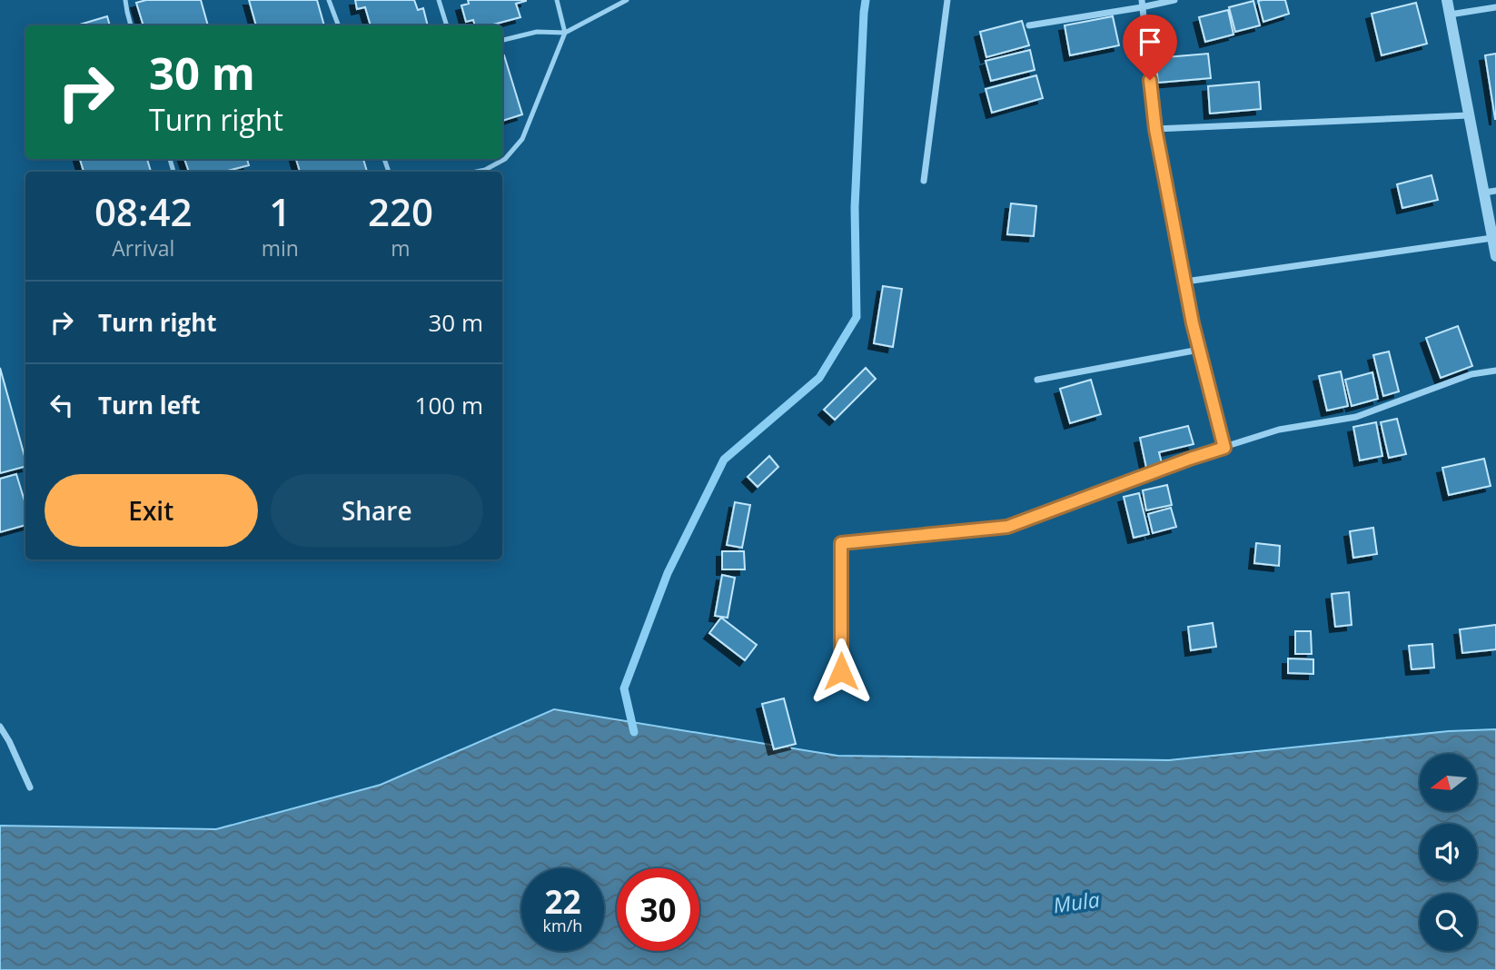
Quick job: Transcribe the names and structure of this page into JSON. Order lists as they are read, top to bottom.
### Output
{
  "water": ["Mula"],
  "north": "left",
  "page": {
    "turn": ["30 m", "Turn right"],
    "eta": [
      "08:42",
      "Arrival",
      "1",
      "min",
      "220",
      "m"
    ],
    "list": [
      {
        "name": "Turn right",
        "value": "30 m"
      },
      {
        "name": "Turn left",
        "value": "100 m"
      }
    ],
    "buttons": ["Exit", "Share"],
    "speed": "22 km/h",
    "limit": "30"
  }
}
